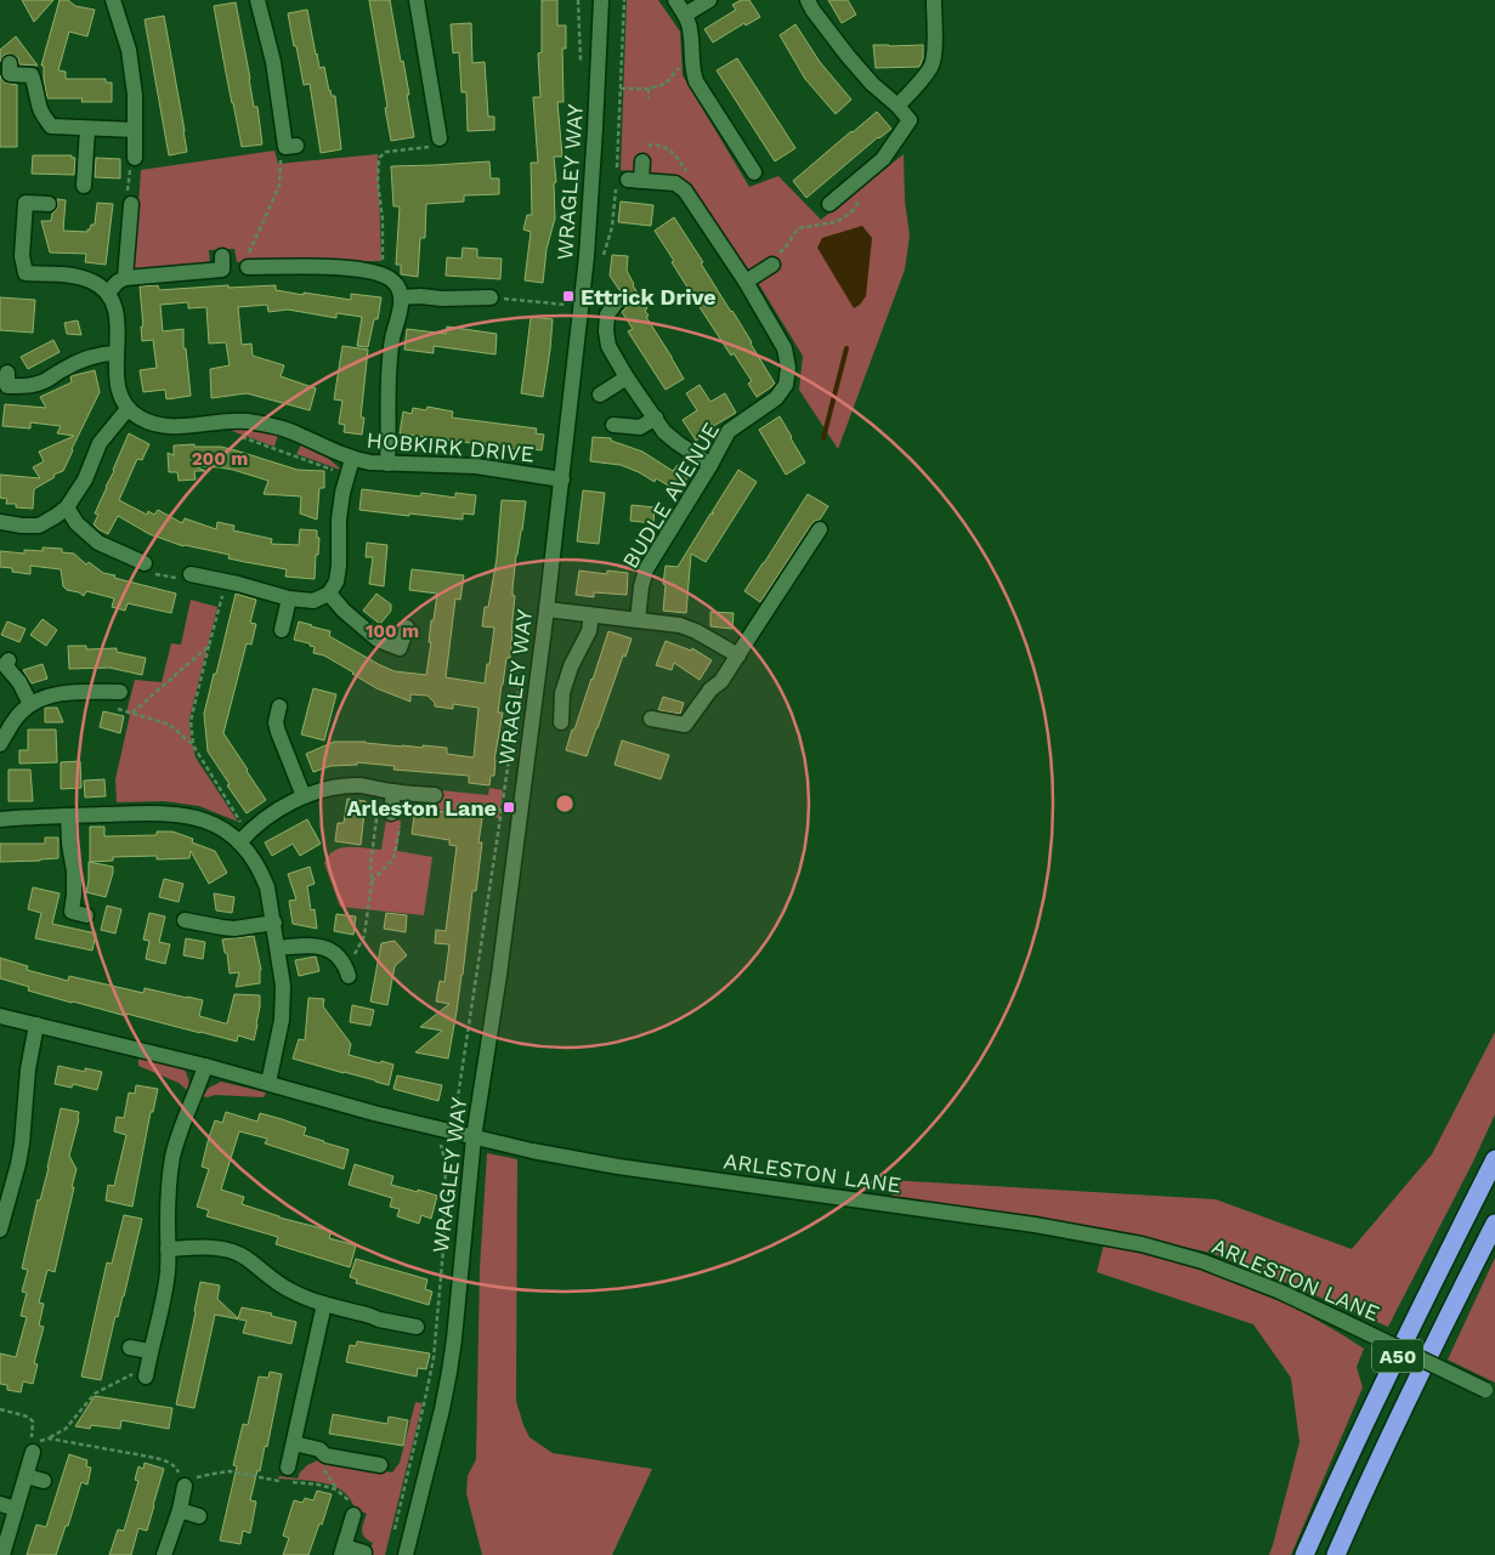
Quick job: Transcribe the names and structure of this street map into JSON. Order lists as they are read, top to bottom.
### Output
{
  "streets": {
    "highway": ["A50"],
    "street": [
      "WRAGLEY WAY",
      "HOBKIRK DRIVE",
      "BUDLE AVENUE",
      "ARLESTON LANE"
    ]
  },
  "crossings": [
    ["WRAGLEY WAY", "HOBKIRK DRIVE"],
    ["WRAGLEY WAY", "ARLESTON LANE"]
  ],
  "places": {
    "transit": ["Ettrick Drive", "Arleston Lane"]
  },
  "rings": ["200 m", "100 m"]
}
